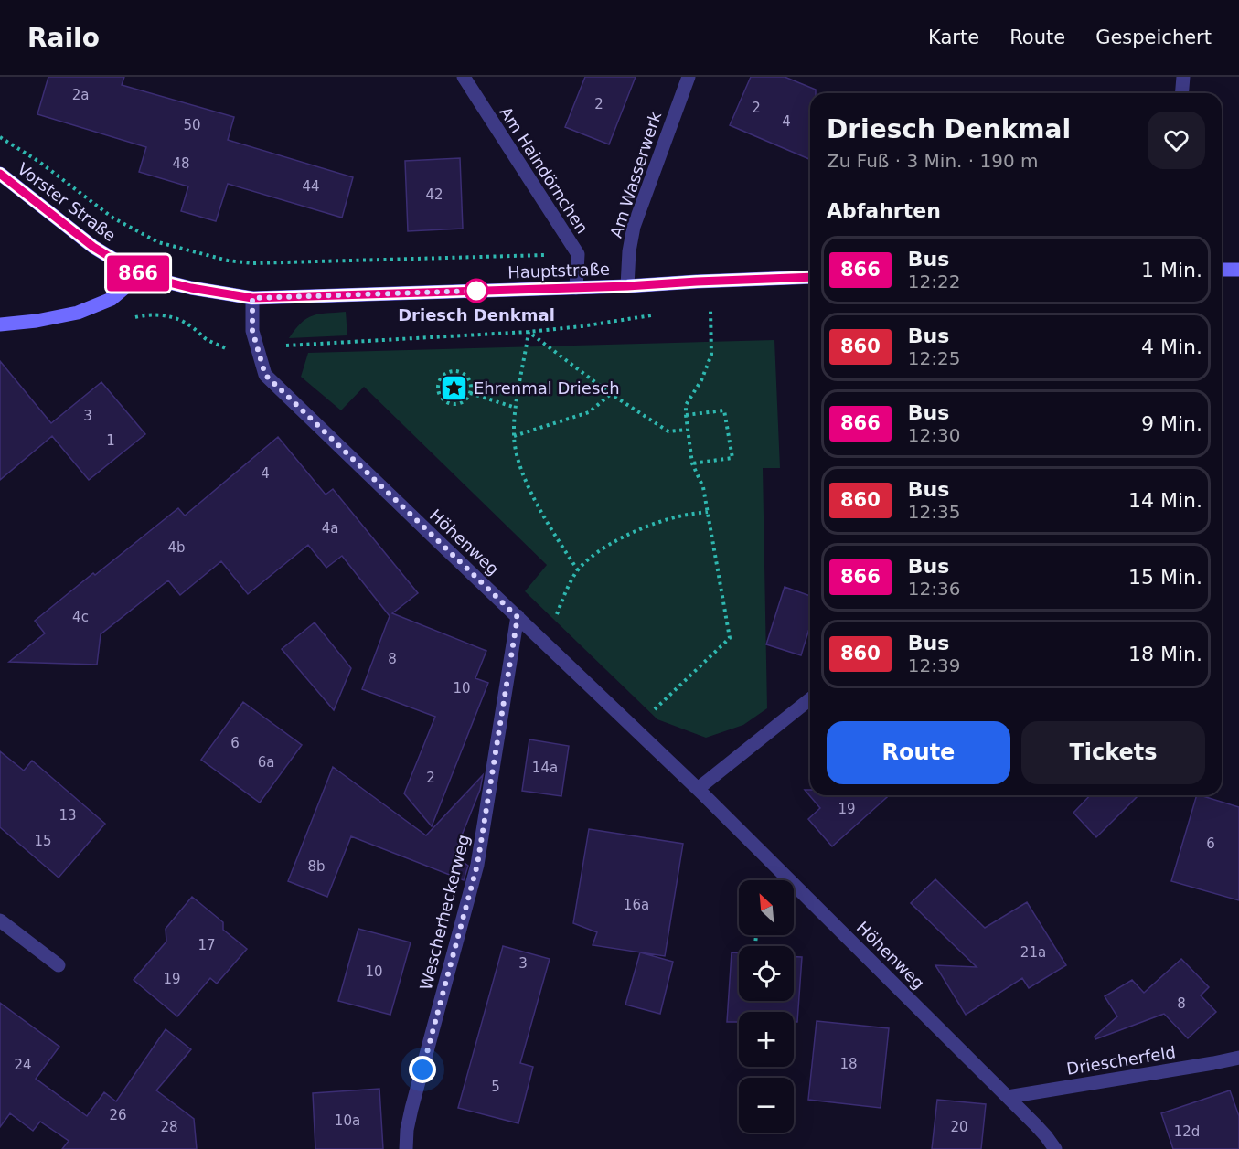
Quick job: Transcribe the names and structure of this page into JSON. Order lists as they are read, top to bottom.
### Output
{
  "streets": {
    "street": [
      "Am Haindörnchen",
      "Am Wasserwerk",
      "Vorster Straße",
      "Hauptstraße",
      "Höhenweg",
      "Wescherheckerweg",
      "Driescherfeld"
    ]
  },
  "crossings": [
    ["Am Haindörnchen", "Hauptstraße"],
    ["Am Wasserwerk", "Hauptstraße"],
    ["Vorster Straße", "Hauptstraße"],
    ["Hauptstraße", "Höhenweg"],
    ["Höhenweg", "Wescherheckerweg"],
    ["Höhenweg", "Driescherfeld"]
  ],
  "places": {
    "other": ["Driesch Denkmal"],
    "place": ["Ehrenmal Driesch"]
  },
  "lines": ["bus line 866"],
  "house_numbers": [
    "2a",
    "2",
    "2",
    "4",
    "50",
    "48",
    "44",
    "42",
    "3",
    "1",
    "4",
    "4a",
    "4b",
    "4c",
    "8",
    "10",
    "6",
    "6a",
    "14a",
    "2",
    "19",
    "13",
    "15",
    "6",
    "8b",
    "16a",
    "17",
    "21a",
    "3",
    "10",
    "19",
    "8",
    "18",
    "24",
    "5",
    "26",
    "10a",
    "28",
    "20",
    "12d"
  ],
  "north": "top left",
  "page": {
    "header": "Railo",
    "nav": ["Karte", "Route", "Gespeichert"],
    "on_map": "866",
    "heading": [
      ["Driesch Denkmal", "Zu Fuß · 3 Min. · 190 m"],
      "Abfahrten"
    ],
    "list": [
      {
        "mark": "866",
        "name": "Bus",
        "note": "12:22",
        "value": "1 Min."
      },
      {
        "mark": "860",
        "name": "Bus",
        "note": "12:25",
        "value": "4 Min."
      },
      {
        "mark": "866",
        "name": "Bus",
        "note": "12:30",
        "value": "9 Min."
      },
      {
        "mark": "860",
        "name": "Bus",
        "note": "12:35",
        "value": "14 Min."
      },
      {
        "mark": "866",
        "name": "Bus",
        "note": "12:36",
        "value": "15 Min."
      },
      {
        "mark": "860",
        "name": "Bus",
        "note": "12:39",
        "value": "18 Min."
      }
    ],
    "buttons": ["Route", "Tickets"],
    "map_buttons": ["+", "−"]
  }
}
